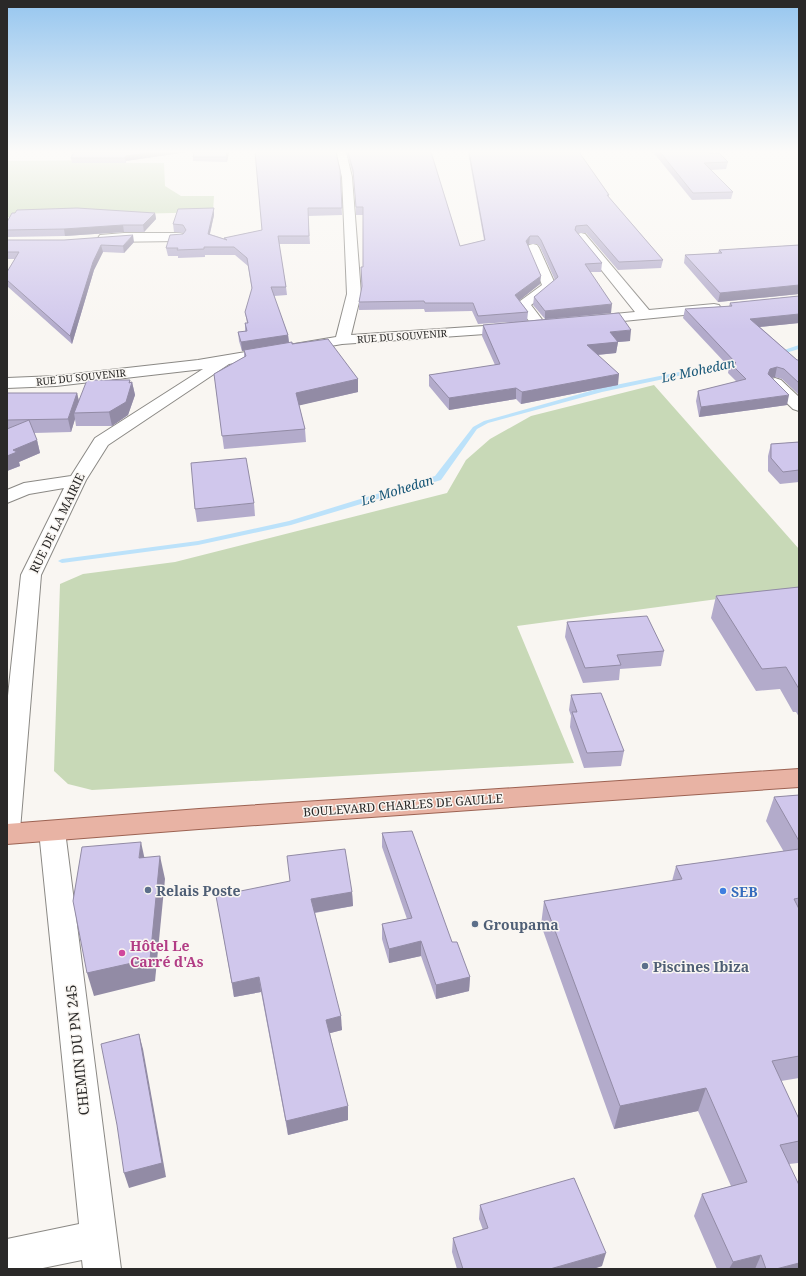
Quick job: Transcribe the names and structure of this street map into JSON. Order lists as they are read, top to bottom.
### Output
{
  "streets": {
    "main road": ["BOULEVARD CHARLES DE GAULLE"],
    "street": ["RUE DU SOUVENIR", "RUE DE LA MAIRIE", "CHEMIN DU PN 245"]
  },
  "crossings": [
    ["RUE DU SOUVENIR", "RUE DE LA MAIRIE"],
    ["BOULEVARD CHARLES DE GAULLE", "CHEMIN DU PN 245"]
  ],
  "water": ["Le Mohedan"],
  "places": [
    "Relais Poste",
    "SEB",
    "Groupama",
    "Hôtel Le Carré d'As",
    "Piscines Ibiza"
  ]
}
